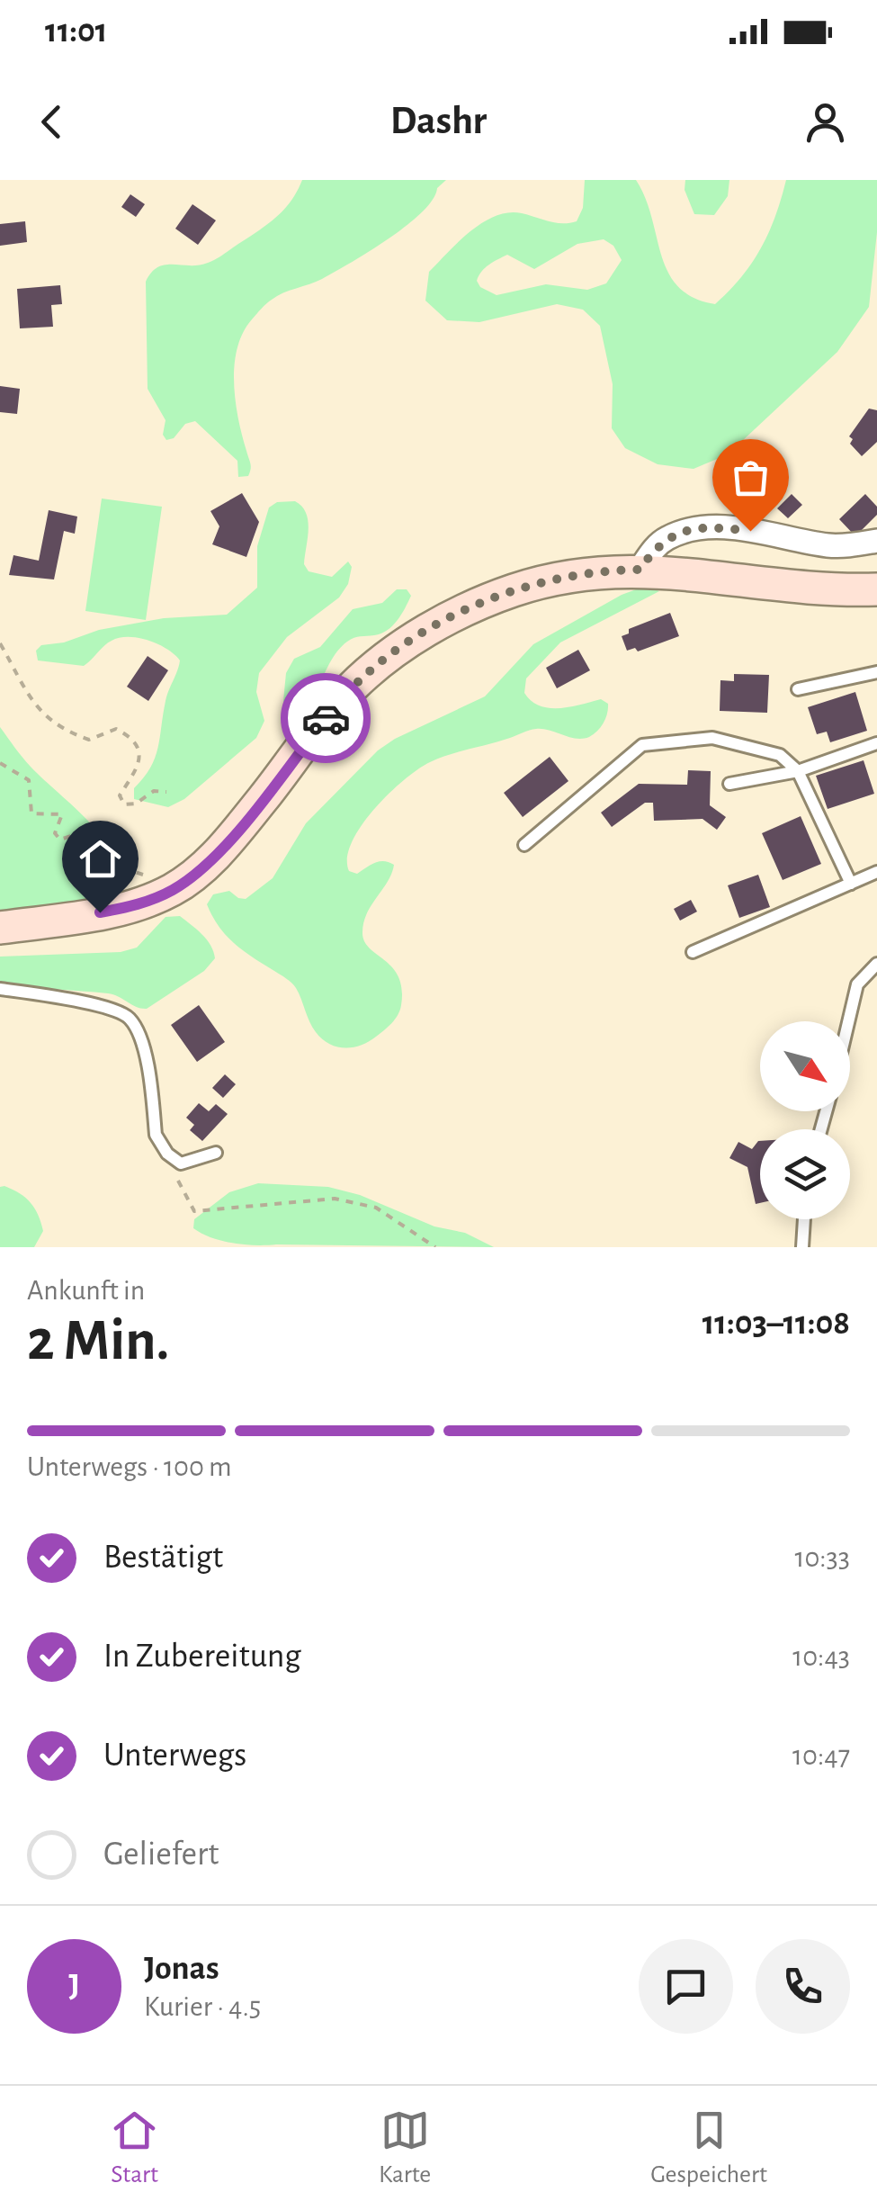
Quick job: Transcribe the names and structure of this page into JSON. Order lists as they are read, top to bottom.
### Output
{
  "north": "bottom right",
  "page": {
    "status": "11:01",
    "header": "Dashr",
    "heading": ["2 Min.", "Ankunft in", "11:03–11:08"],
    "panel": ["Jonas", "Kurier · 4.5"],
    "bar": "Unterwegs · 100 m",
    "list": [
      ["Bestätigt", "10:33"],
      ["In Zubereitung", "10:43"],
      ["Unterwegs", "10:47"],
      "Geliefert"
    ],
    "round": "J",
    "tabs": ["Start", "Karte", "Gespeichert"]
  }
}
